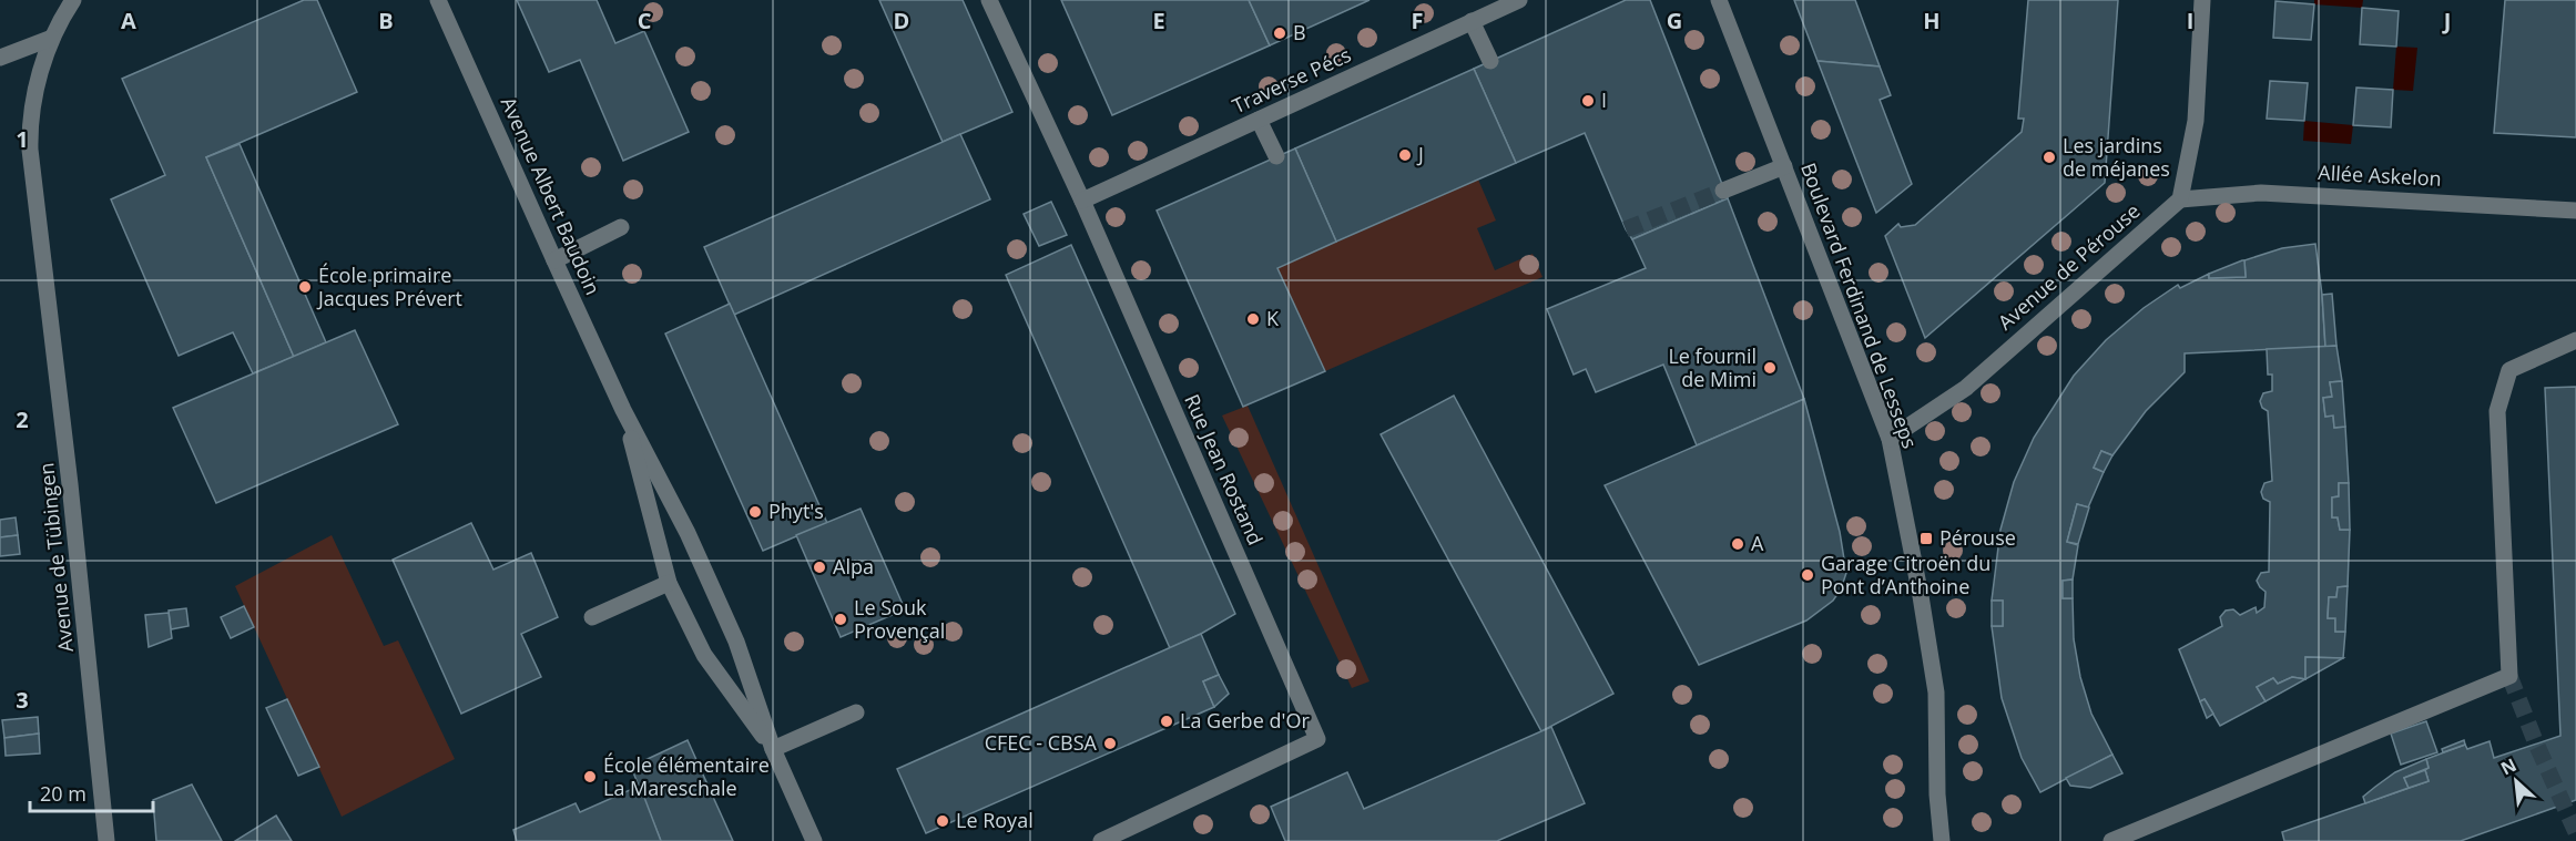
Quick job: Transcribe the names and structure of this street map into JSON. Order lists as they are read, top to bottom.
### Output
{
  "streets": {
    "street": [
      "Traverse Pécs",
      "Allée Askelon",
      "Avenue Albert Baudoin",
      "Avenue de Pérouse",
      "Boulevard Ferdinand de Lesseps",
      "Rue Jean Rostand",
      "Avenue de Tübingen"
    ]
  },
  "crossings": [
    ["Traverse Pécs", "Rue Jean Rostand"],
    ["Allée Askelon", "Avenue de Pérouse"],
    ["Avenue de Pérouse", "Boulevard Ferdinand de Lesseps"]
  ],
  "places": {
    "other": [
      "B",
      "I",
      "J",
      "Les jardins de méjanes",
      "École primaire Jacques Prévert",
      "K",
      "Le fournil de Mimi",
      "Phyt's",
      "A",
      "Alpa",
      "Garage Citroën du Pont d’Anthoine",
      "Le Souk Provençal",
      "La Gerbe d'Or",
      "CFEC - CBSA",
      "École élémentaire La Mareschale",
      "Le Royal"
    ],
    "transit": ["Pérouse"]
  },
  "scale_bar": "20 m",
  "north": "top left",
  "grid": {
    "columns": [
      "A",
      "B",
      "C",
      "D",
      "E",
      "F",
      "G",
      "H",
      "I",
      "J"
    ],
    "rows": ["1", "2", "3"]
  }
}
